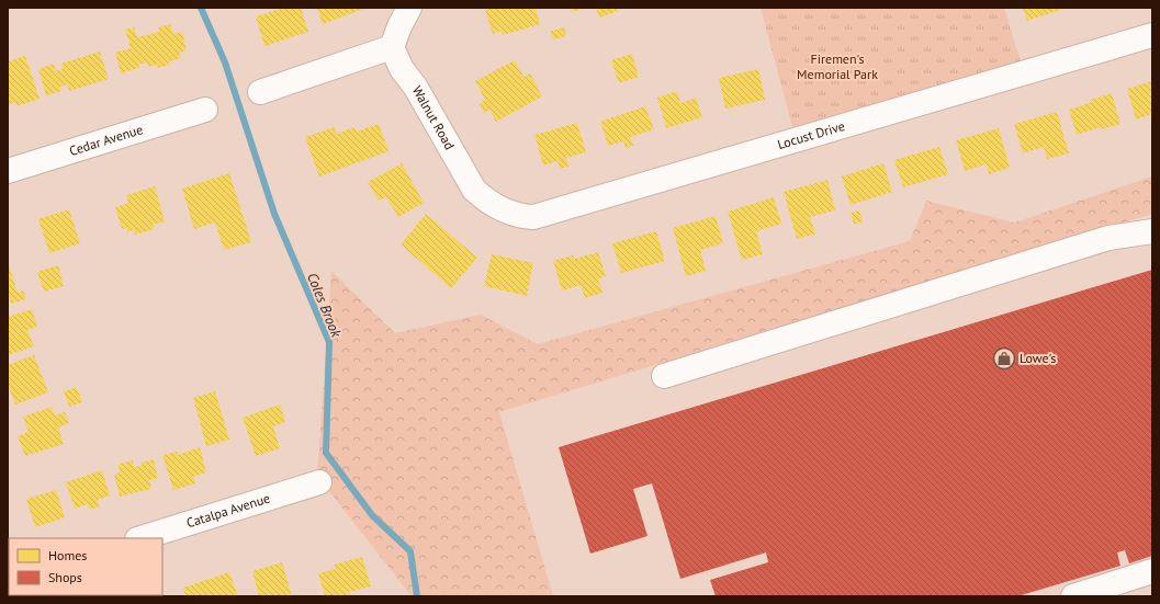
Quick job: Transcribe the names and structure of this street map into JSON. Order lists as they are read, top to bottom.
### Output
{
  "streets": {
    "street": [
      "Walnut Road",
      "Locust Drive",
      "Cedar Avenue",
      "Catalpa Avenue"
    ]
  },
  "crossings": [
    ["Walnut Road", "Locust Drive"]
  ],
  "water": ["Coles Brook"],
  "parks": ["Firemen's Memorial Park"],
  "places": {
    "shop": ["Lowe's"]
  },
  "legend": ["Homes", "Shops"]
}
